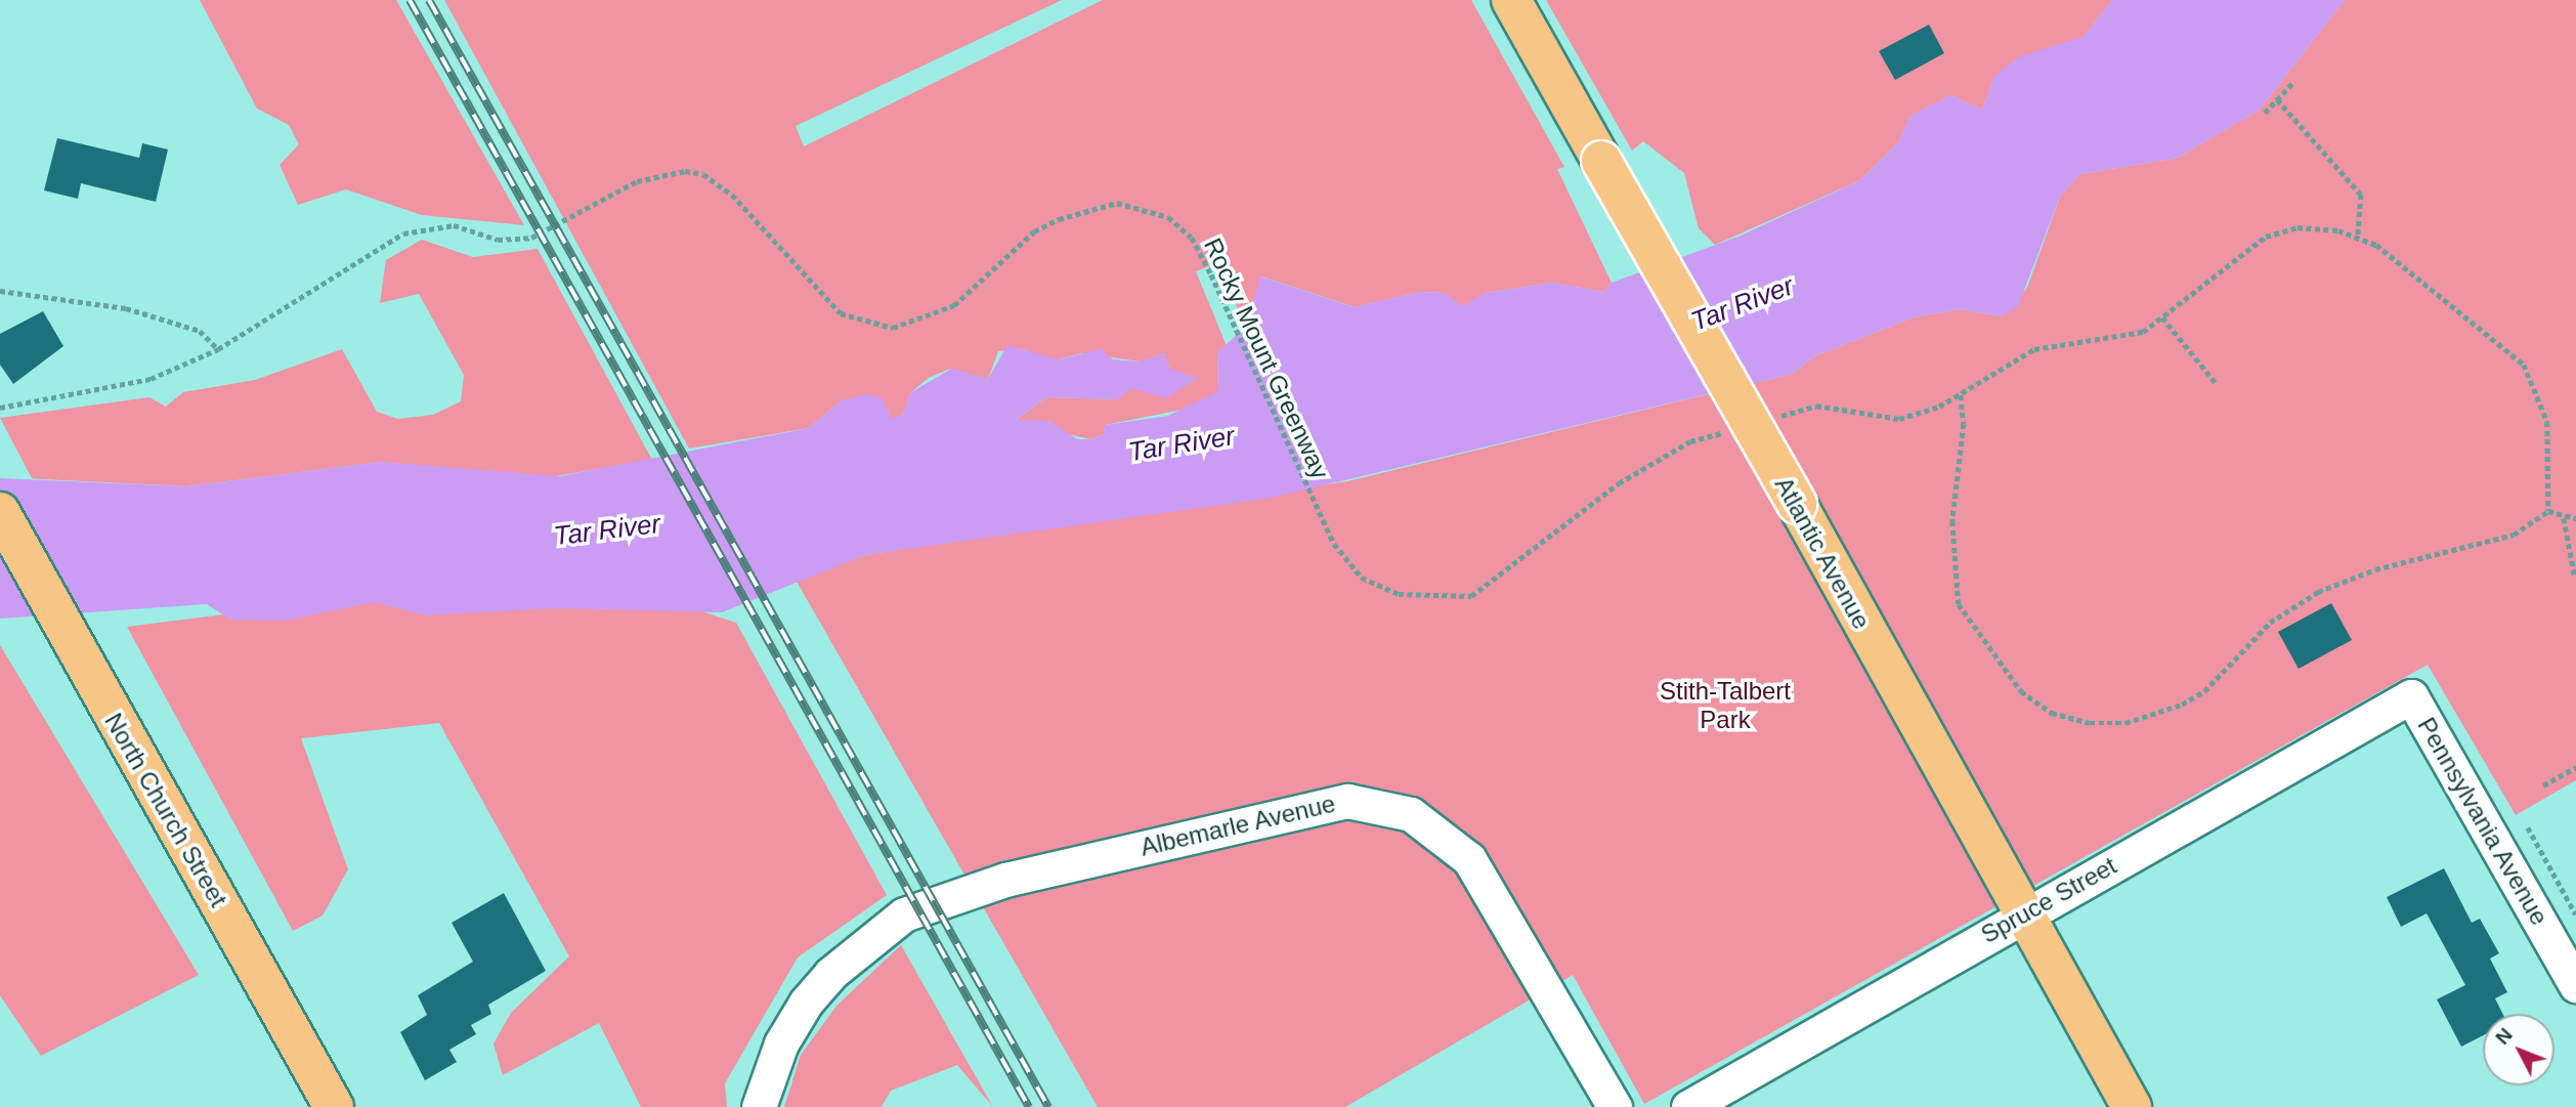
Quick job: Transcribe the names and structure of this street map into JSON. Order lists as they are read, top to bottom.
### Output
{
  "streets": {
    "main road": ["Atlantic Avenue", "North Church Street"],
    "street": ["Pennsylvania Avenue", "Albemarle Avenue", "Spruce Street"],
    "path": ["Rocky Mount Greenway"]
  },
  "crossings": [
    ["Atlantic Avenue", "Spruce Street"],
    ["Pennsylvania Avenue", "Spruce Street"]
  ],
  "water": ["Tar River"],
  "parks": ["Stith-Talbert Park"],
  "north": "top left"
}
